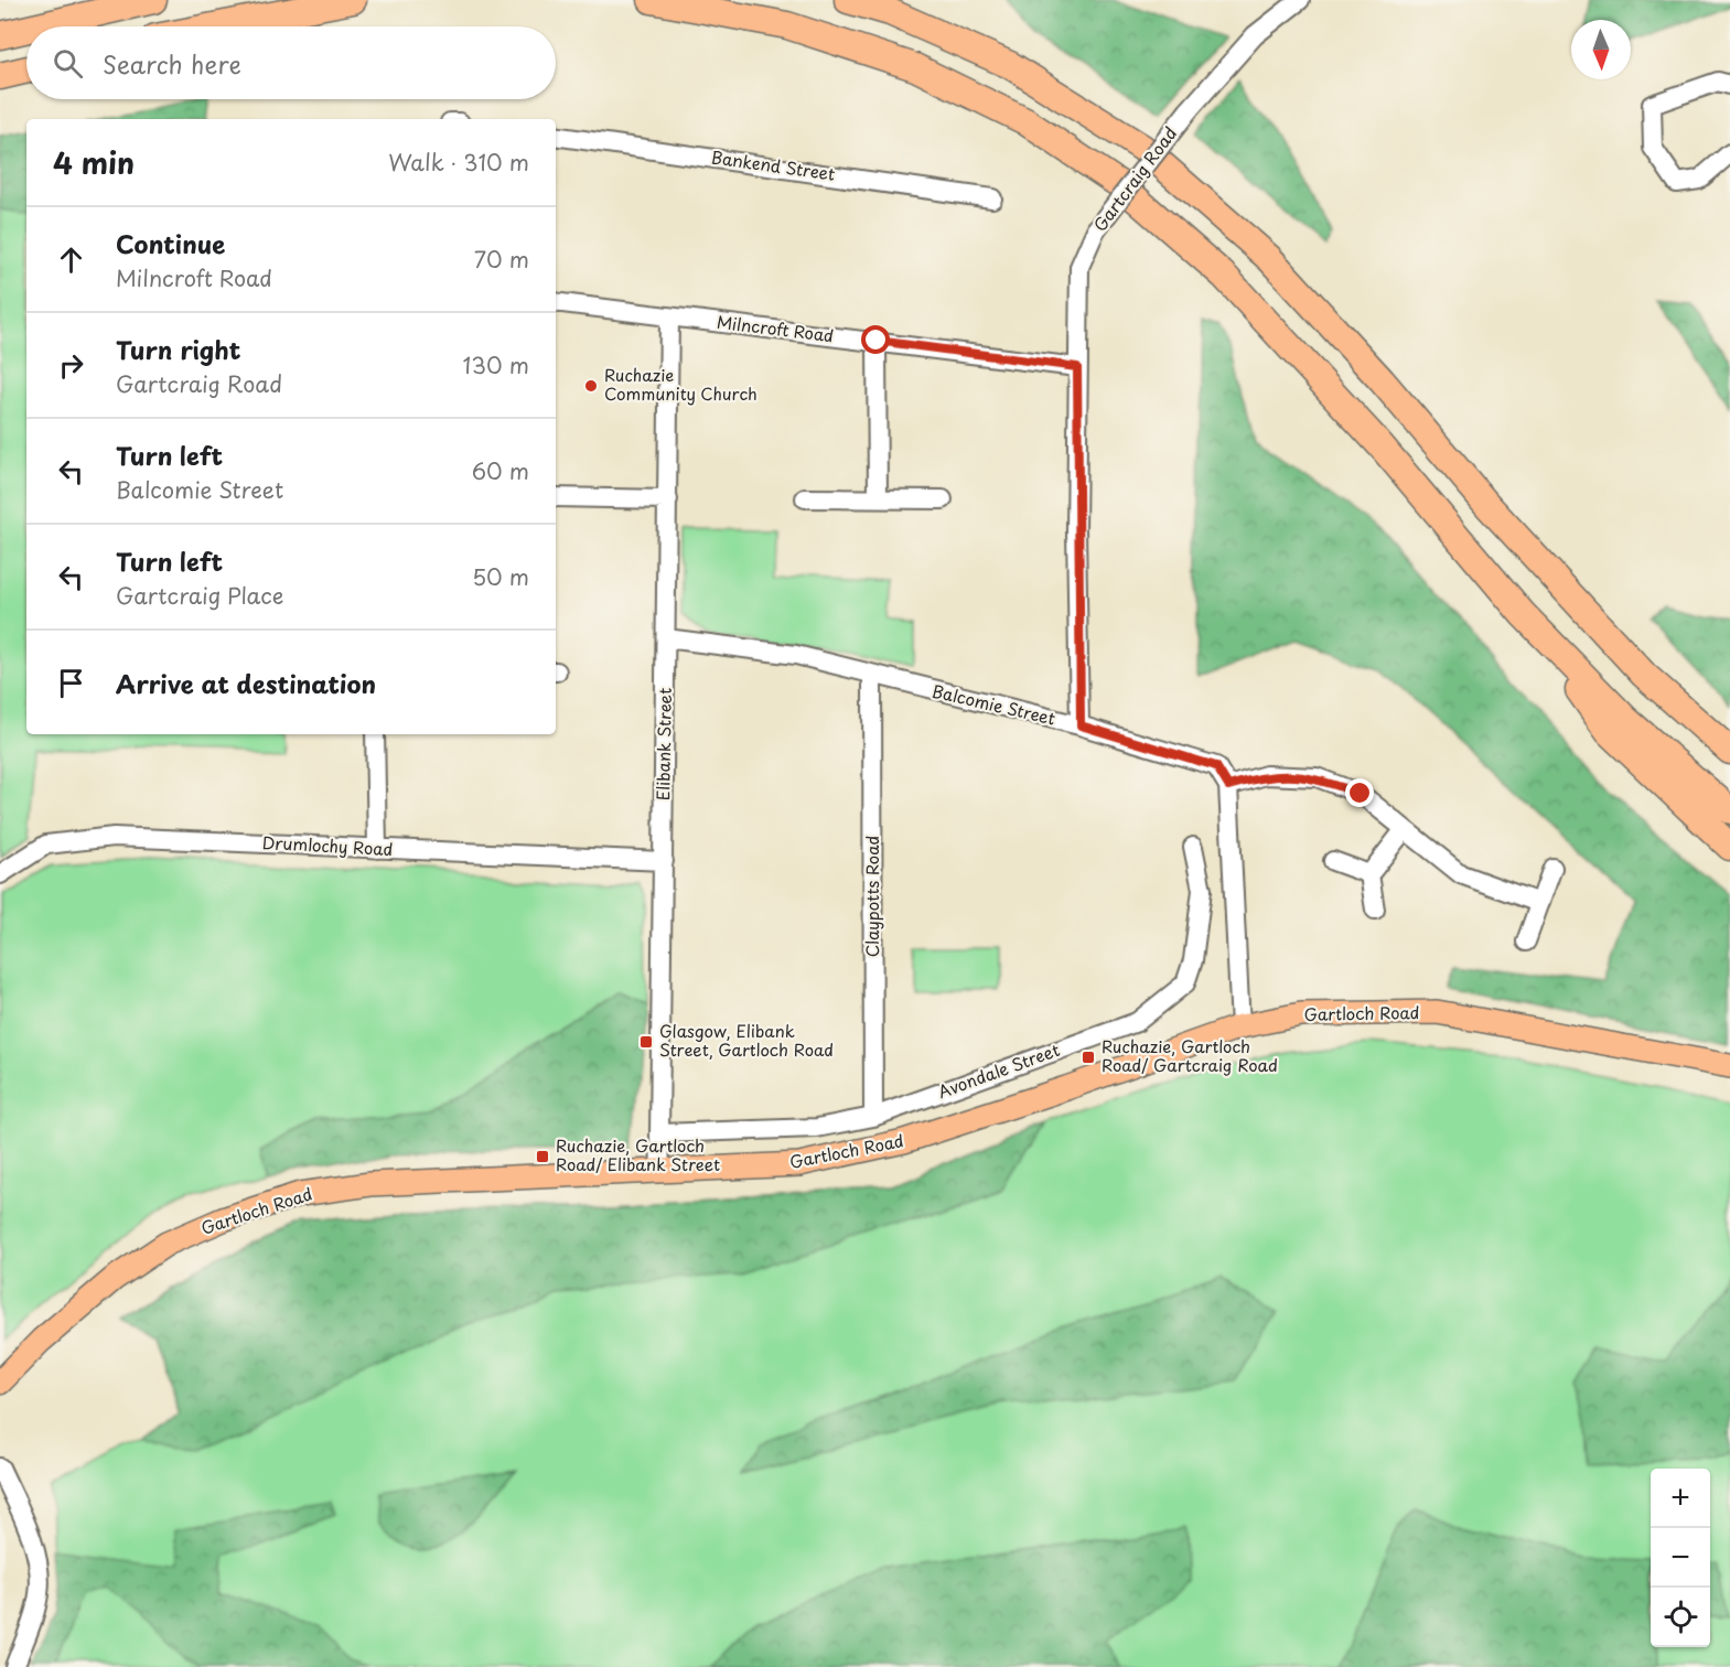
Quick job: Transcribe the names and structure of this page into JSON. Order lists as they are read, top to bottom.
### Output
{
  "streets": {
    "main road": ["Gartloch Road"],
    "street": [
      "Bankend Street",
      "Gartcraig Road",
      "Milncroft Road",
      "Balcomie Street",
      "Elibank Street",
      "Drumlochy Road",
      "Claypotts Road",
      "Avondale Street"
    ]
  },
  "crossings": [
    ["Gartcraig Road", "Milncroft Road"],
    ["Gartcraig Road", "Balcomie Street"],
    ["Milncroft Road", "Elibank Street"],
    ["Balcomie Street", "Elibank Street"],
    ["Balcomie Street", "Claypotts Road"],
    ["Elibank Street", "Drumlochy Road"],
    ["Elibank Street", "Gartloch Road"],
    ["Elibank Street", "Avondale Street"],
    ["Claypotts Road", "Avondale Street"]
  ],
  "places": {
    "other": ["Ruchazie Community Church"],
    "transit": ["Glasgow, Elibank Street, Gartloch Road", "Ruchazie, Gartloch Road/ Gartcraig Road", "Ruchazie, Gartloch Road/ Elibank Street"]
  },
  "north": "bottom",
  "page": {
    "search": "Search here",
    "heading": ["4 min", "Walk · 310 m"],
    "list": [
      ["Continue", "Milncroft Road", "70 m"],
      ["Turn right", "Gartcraig Road", "130 m"],
      ["Turn left", "Balcomie Street", "60 m"],
      ["Turn left", "Gartcraig Place", "50 m"],
      "Arrive at destination"
    ],
    "map_buttons": ["+", "−"]
  }
}
